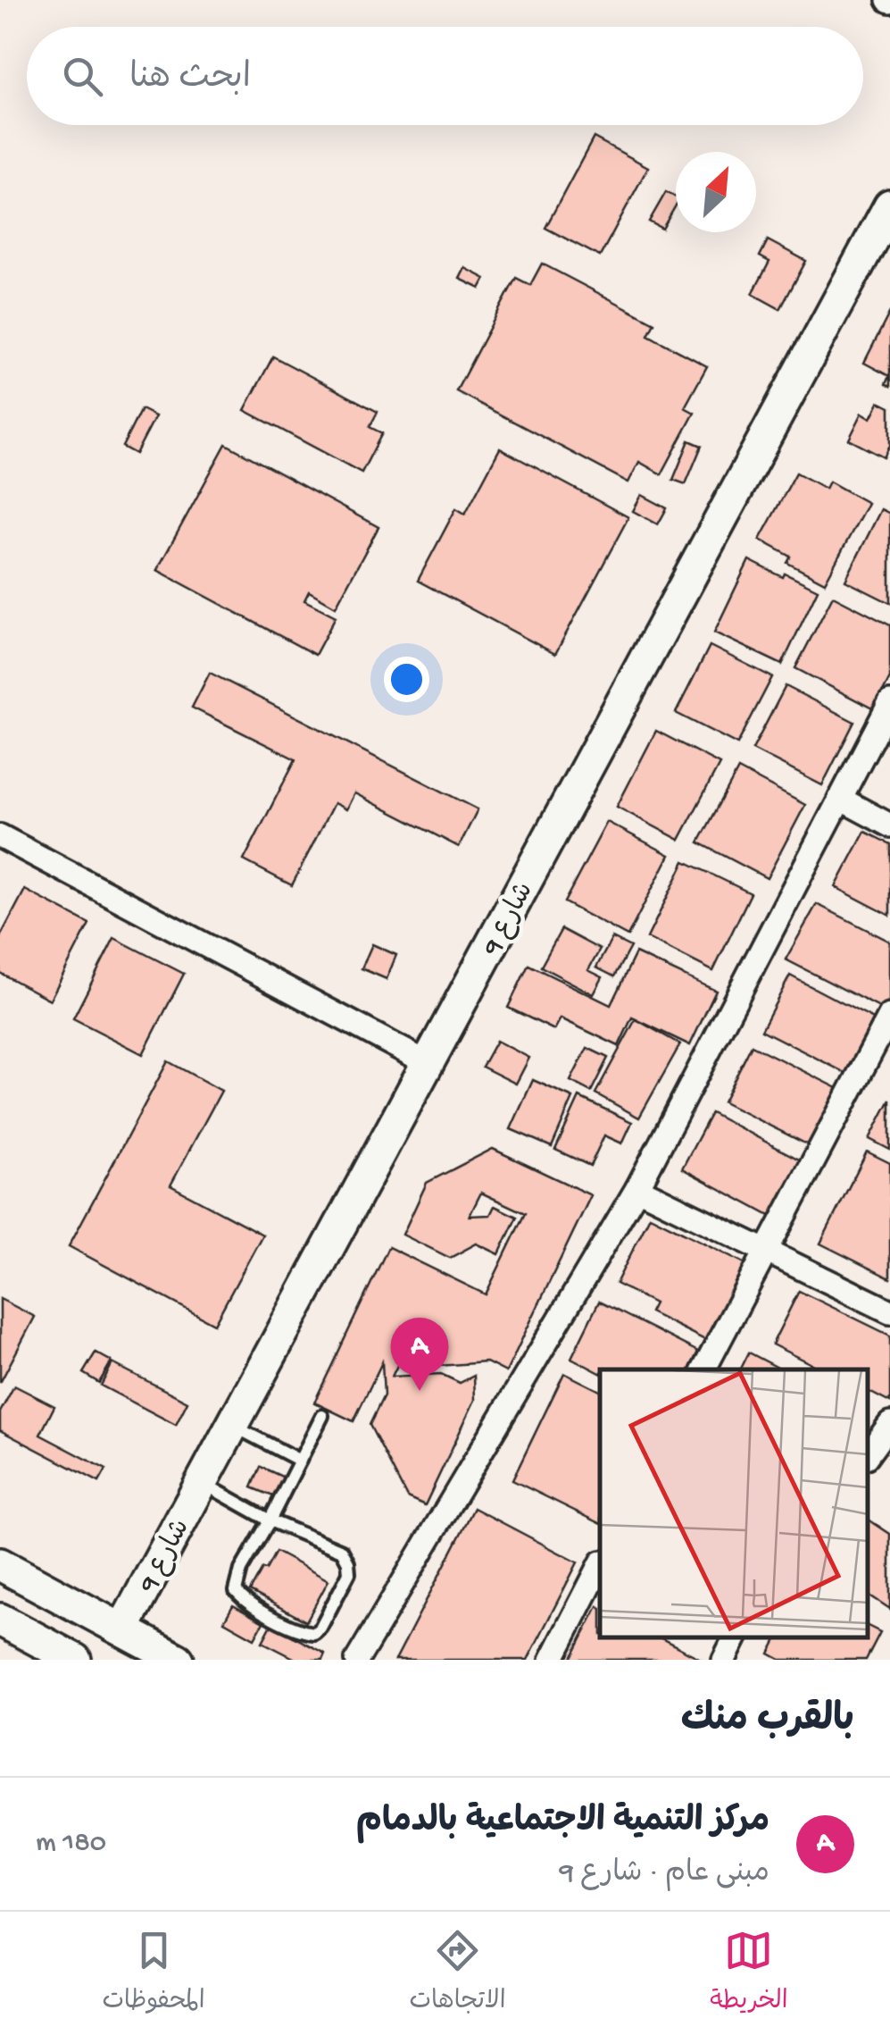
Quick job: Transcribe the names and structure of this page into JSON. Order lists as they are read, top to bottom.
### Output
{
  "streets": {
    "street": ["شارع 9"]
  },
  "north": "top right",
  "page": {
    "search": "ابحث هنا",
    "pins": "A",
    "heading": "بالقرب منك",
    "list": [
      {
        "mark": "A",
        "name": "مركز التنمية الاجتماعية بالدمام",
        "note": "مبنى عام · شارع 9",
        "value": "180 m"
      }
    ],
    "nav": ["الخريطة", "الاتجاهات", "المحفوظات"]
  }
}
